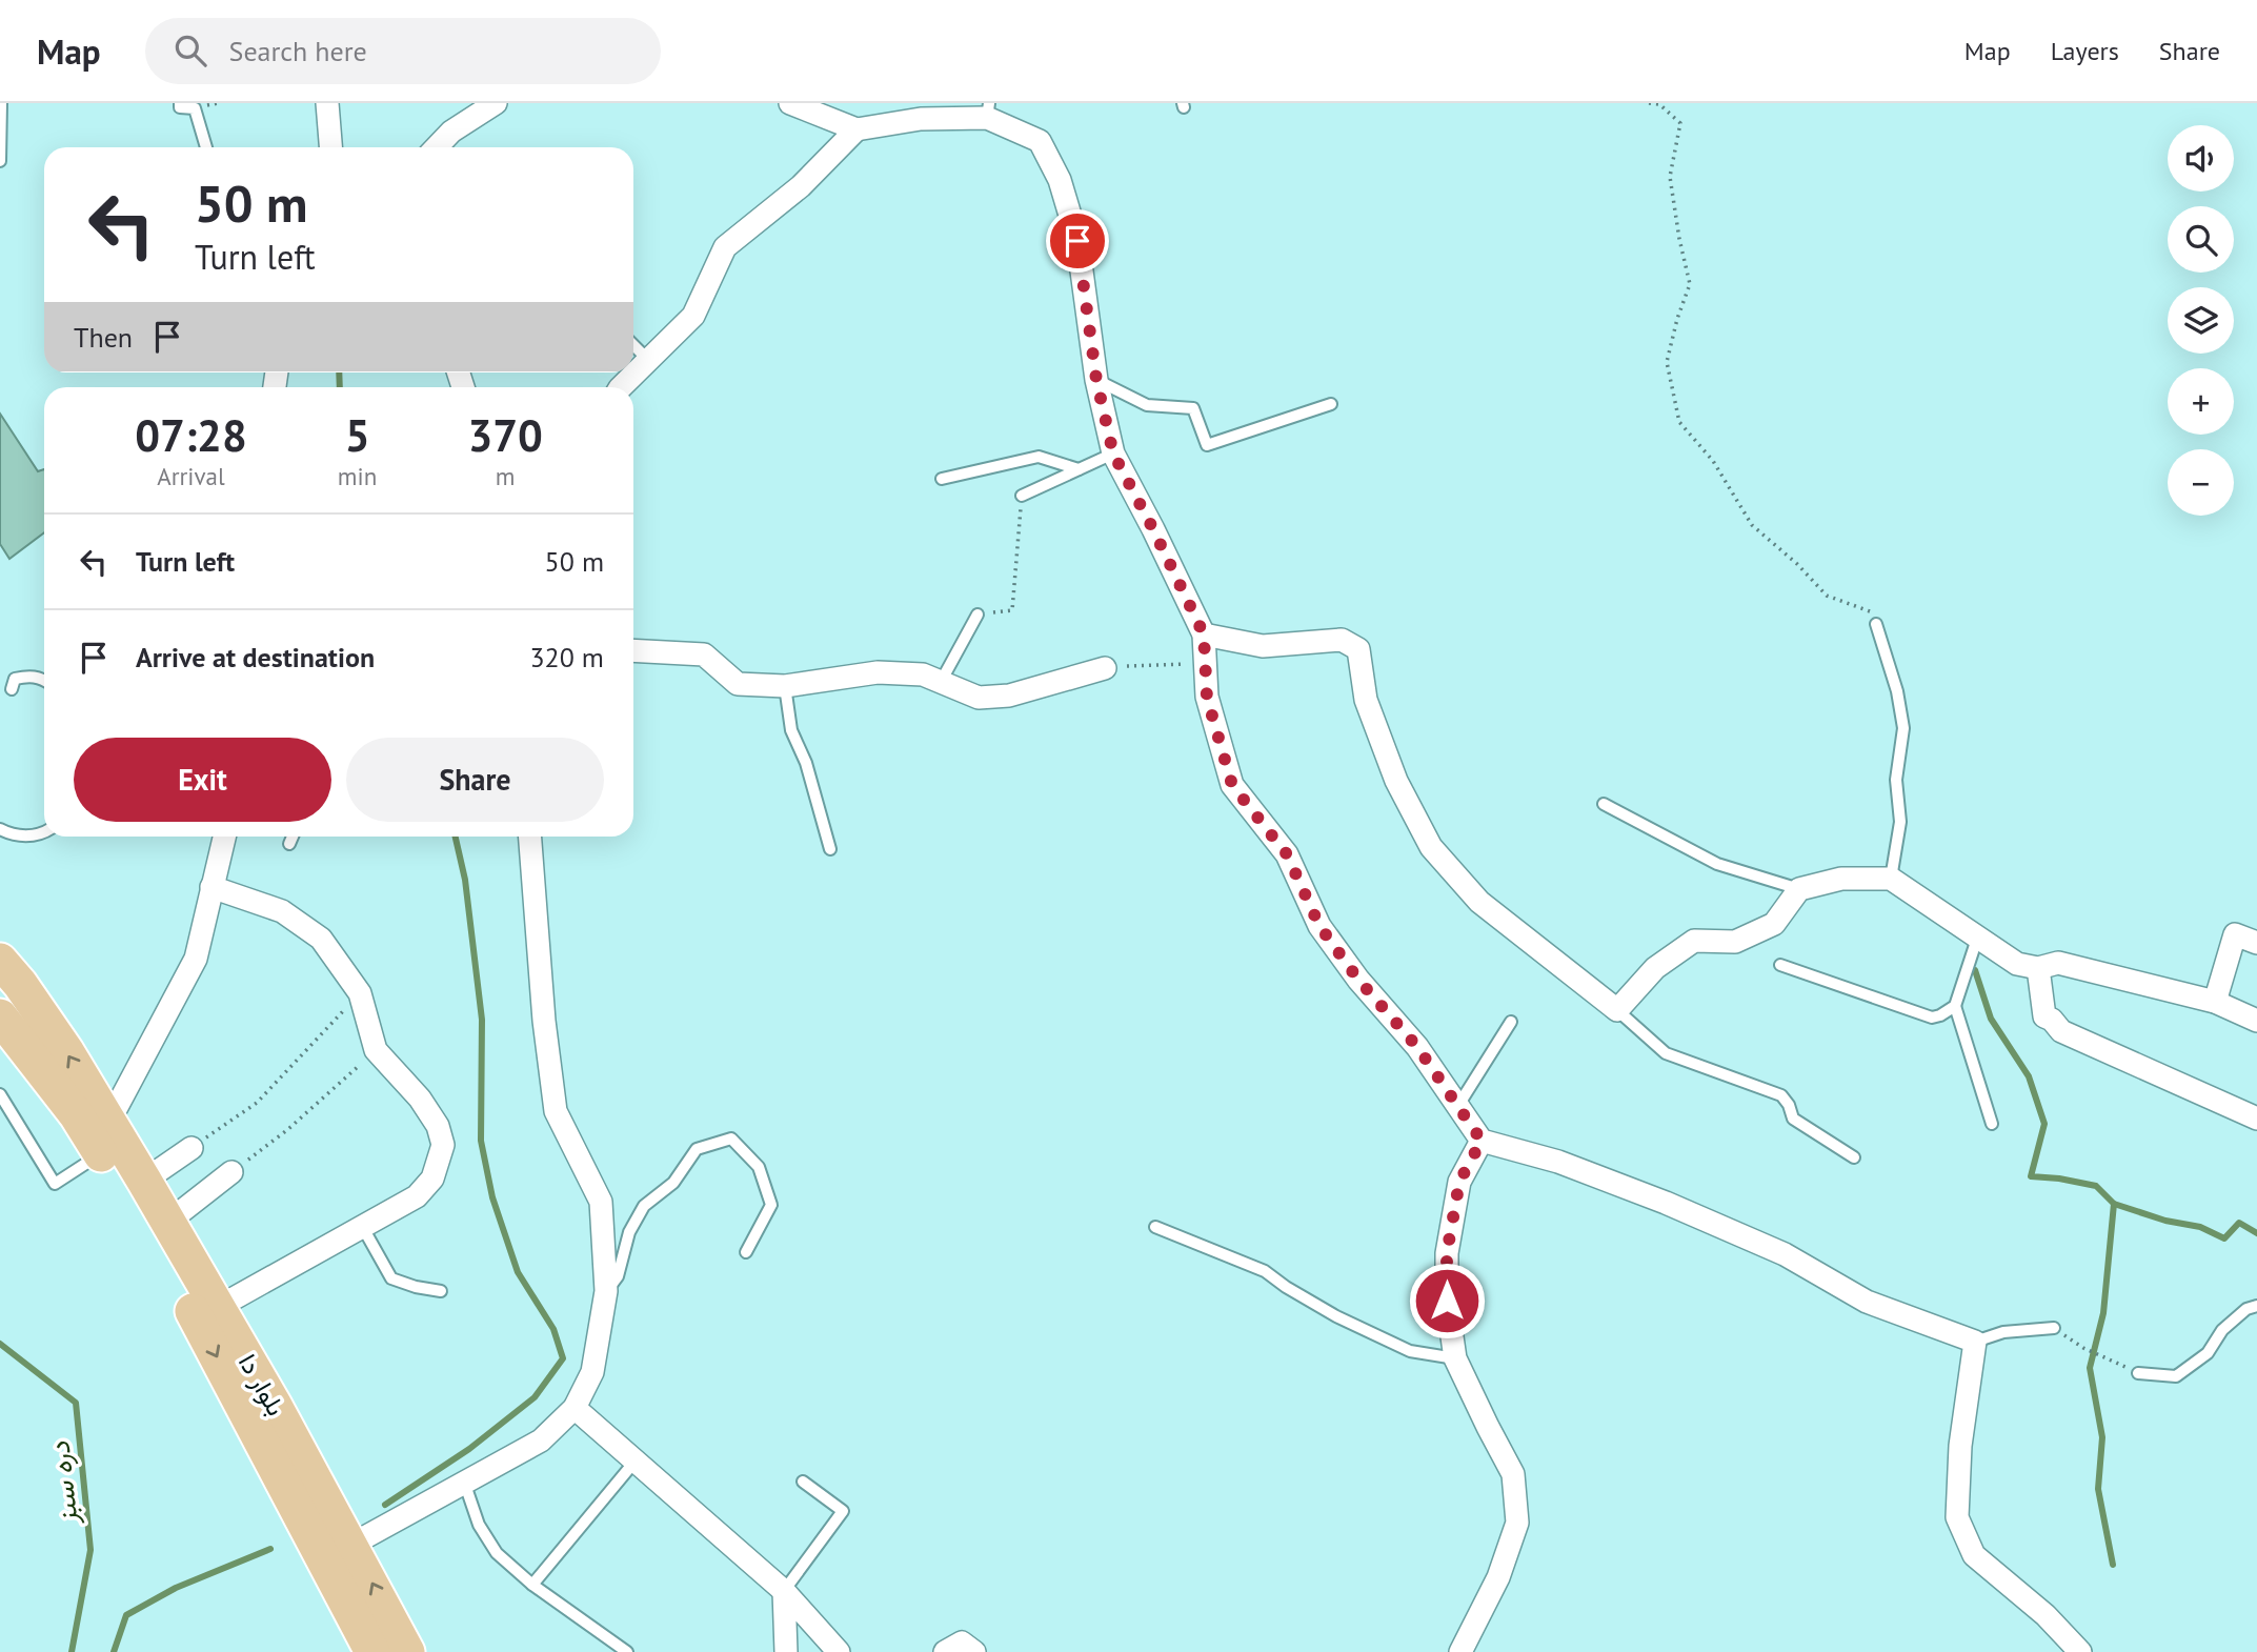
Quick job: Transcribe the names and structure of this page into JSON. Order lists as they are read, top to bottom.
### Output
{
  "streets": {
    "main road": ["بلوار دا"]
  },
  "water": ["دره سبز"],
  "page": {
    "header": "Map",
    "search": "Search here",
    "nav": ["Map", "Layers", "Share"],
    "map_buttons": ["+", "−"],
    "turn": ["50 m", "Turn left"],
    "then": "Then",
    "eta": [
      "07:28",
      "Arrival",
      "5",
      "min",
      "370",
      "m"
    ],
    "list": [
      {
        "name": "Turn left",
        "value": "50 m"
      },
      {
        "name": "Arrive at destination",
        "value": "320 m"
      }
    ],
    "buttons": ["Exit", "Share"]
  }
}
